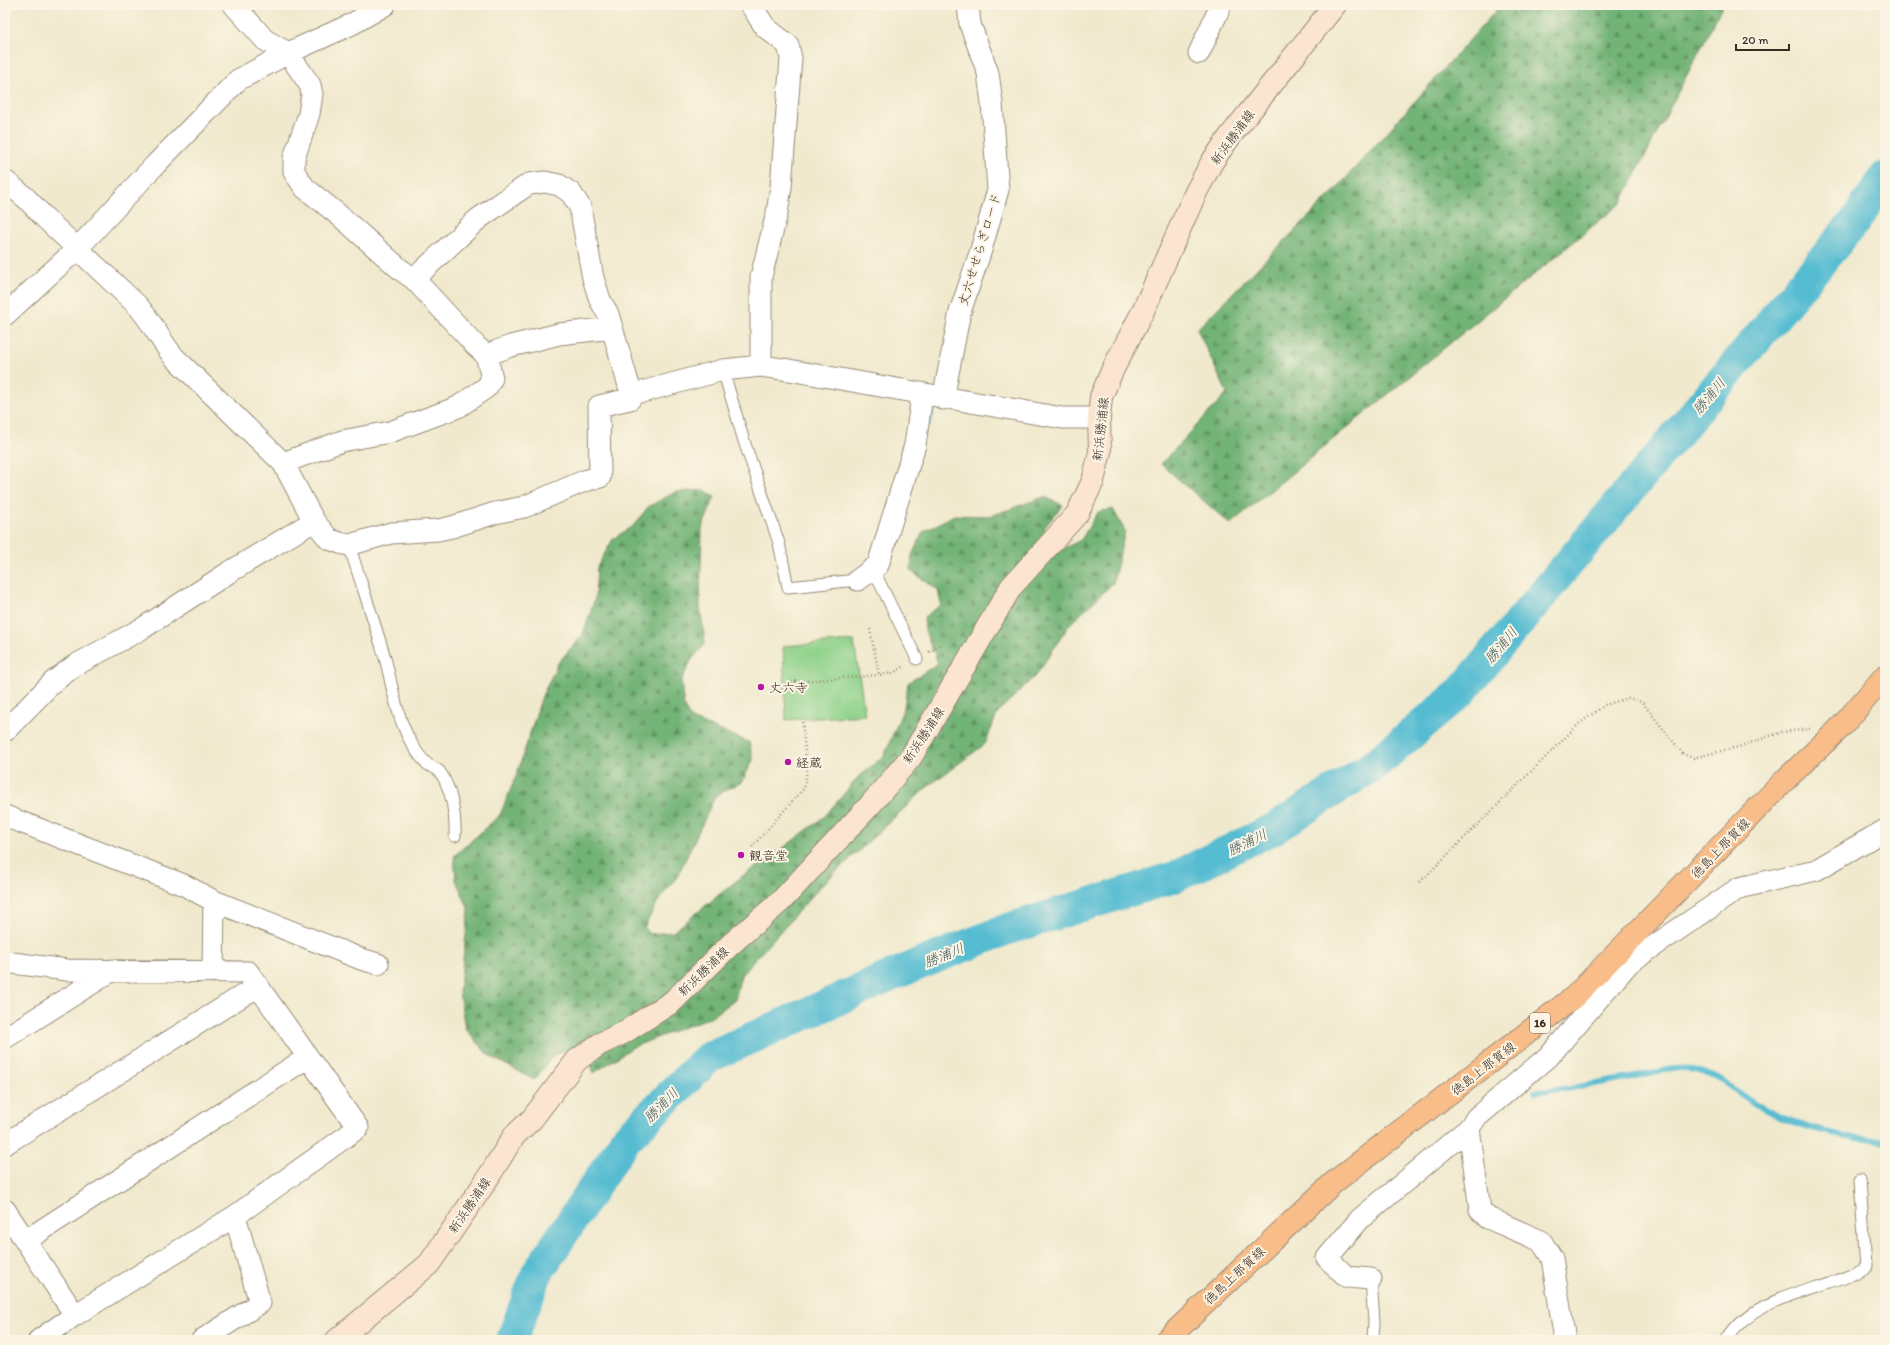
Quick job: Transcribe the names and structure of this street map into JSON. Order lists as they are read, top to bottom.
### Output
{
  "streets": {
    "main road": ["新浜勝浦線", "徳島上那賀線", "16"],
    "street": ["丈六せせらぎロード"]
  },
  "water": ["勝浦川"],
  "places": ["丈六寺", "経蔵", "観音堂"],
  "scale_bar": "20 m"
}
